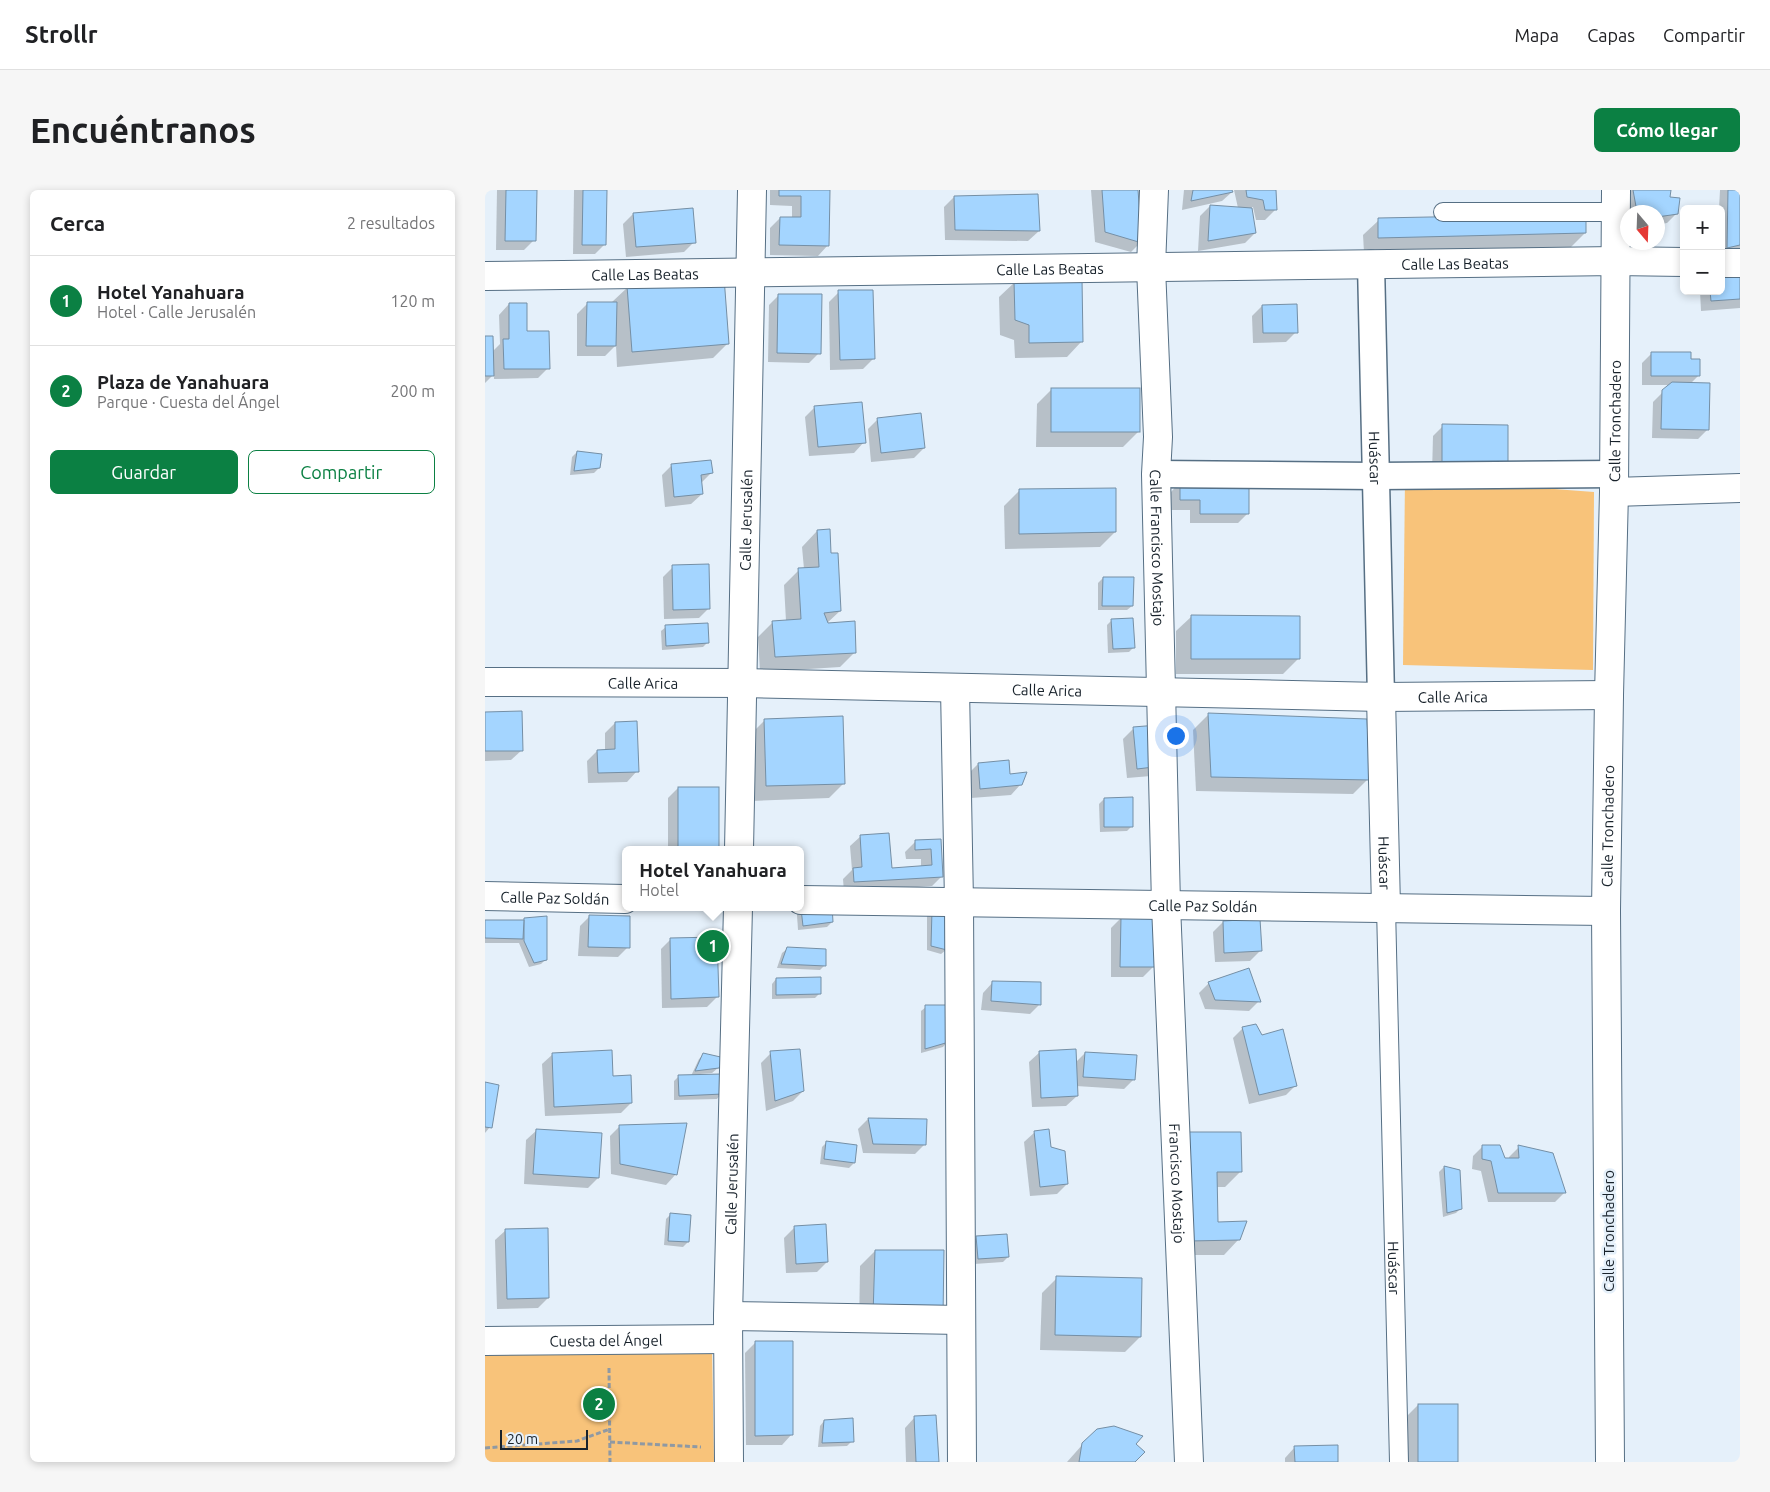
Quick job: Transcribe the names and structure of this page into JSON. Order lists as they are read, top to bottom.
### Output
{
  "streets": {
    "street": [
      "Calle Las Beatas",
      "Calle Tronchadero",
      "Huáscar",
      "Calle Jerusalén",
      "Calle Francisco Mostajo",
      "Calle Arica",
      "Calle Paz Soldán",
      "Francisco Mostajo",
      "Cuesta del Ángel"
    ]
  },
  "crossings": [
    ["Calle Las Beatas", "Calle Tronchadero"],
    ["Calle Las Beatas", "Huáscar"],
    ["Calle Las Beatas", "Calle Jerusalén"],
    ["Calle Las Beatas", "Calle Francisco Mostajo"],
    ["Calle Tronchadero", "Calle Arica"],
    ["Calle Tronchadero", "Calle Paz Soldán"],
    ["Huáscar", "Calle Arica"],
    ["Huáscar", "Calle Paz Soldán"],
    ["Calle Jerusalén", "Calle Arica"],
    ["Calle Jerusalén", "Cuesta del Ángel"],
    ["Calle Francisco Mostajo", "Calle Arica"],
    ["Calle Francisco Mostajo", "Calle Paz Soldán"],
    ["Calle Francisco Mostajo", "Francisco Mostajo"],
    ["Calle Paz Soldán", "Francisco Mostajo"]
  ],
  "scale_bar": "20 m",
  "north": "bottom",
  "page": {
    "header": "Strollr",
    "nav": ["Mapa", "Capas", "Compartir"],
    "buttons": [
      "Cómo llegar",
      ["Guardar", "Compartir"]
    ],
    "title": "Encuéntranos",
    "heading": ["Cerca", "2 resultados"],
    "map_buttons": ["+", "−"],
    "list": [
      {
        "mark": "1",
        "name": "Hotel Yanahuara",
        "note": "Hotel · Calle Jerusalén",
        "value": "120 m"
      },
      {
        "mark": "2",
        "name": "Plaza de Yanahuara",
        "note": "Parque · Cuesta del Ángel",
        "value": "200 m"
      }
    ],
    "popup": ["Hotel Yanahuara", "Hotel"],
    "pins": ["1", "2"],
    "scale": "20 m"
  }
}
